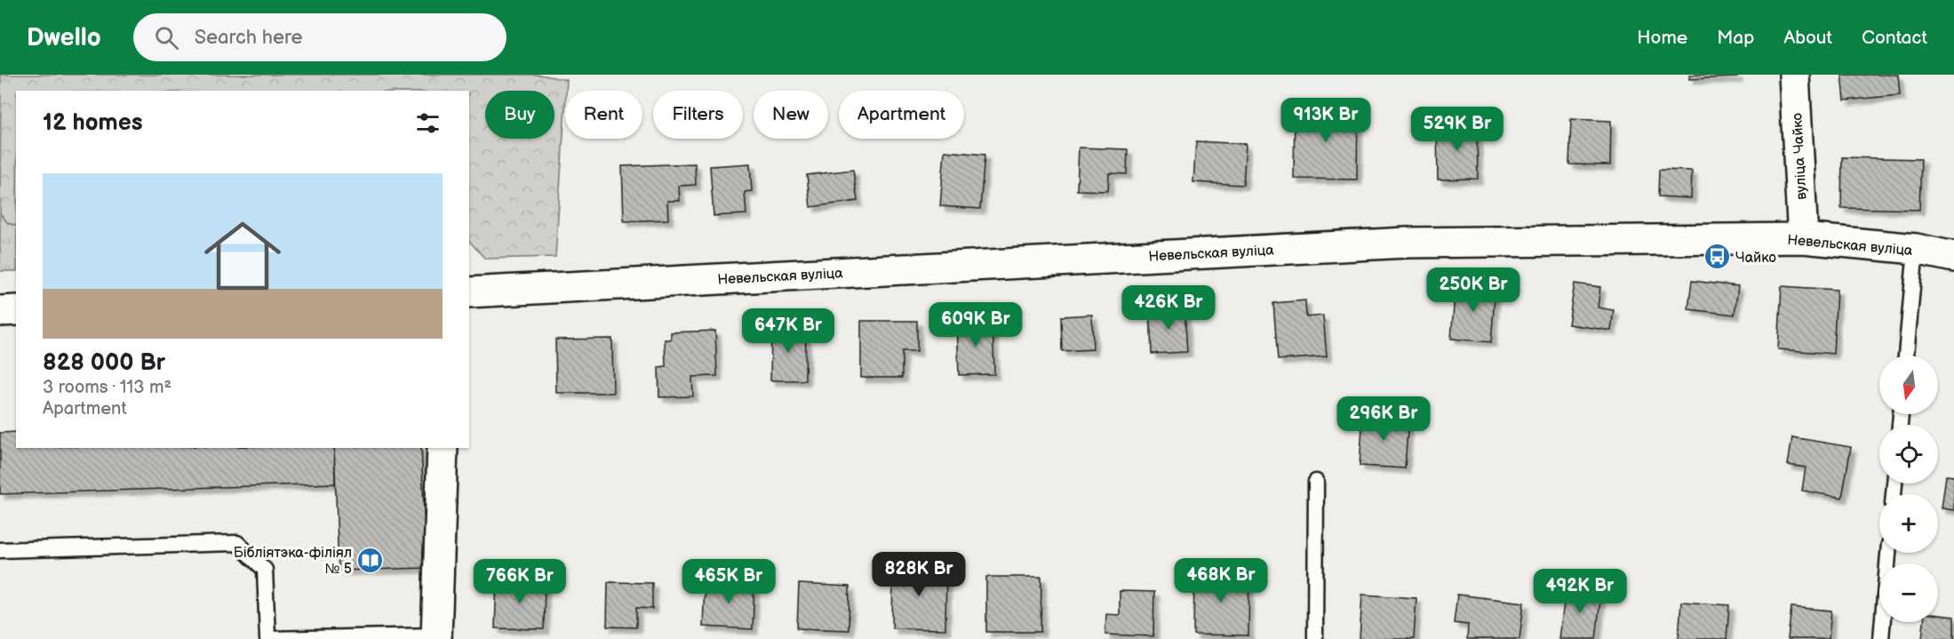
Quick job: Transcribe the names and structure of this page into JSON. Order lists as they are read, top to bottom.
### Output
{
  "streets": {
    "street": ["вуліца Чайко", "Невельская вуліца"]
  },
  "crossings": [
    ["вуліца Чайко", "Невельская вуліца"]
  ],
  "places": {
    "bus stop": ["Чайко"],
    "library": ["Бібліятэка-філіял № 5"]
  },
  "north": "bottom",
  "page": {
    "header": "Dwello",
    "search": "Search here",
    "nav": [
      "Home",
      "Map",
      "About",
      "Contact"
    ],
    "chip": [
      "Buy",
      "Rent",
      "Filters",
      "New",
      "Apartment"
    ],
    "heading": "12 homes",
    "price": [
      "913K Br",
      "529K Br",
      "250K Br",
      "426K Br",
      "609K Br",
      "647K Br",
      "296K Br",
      "828K Br",
      "468K Br",
      "766K Br",
      "465K Br",
      "492K Br"
    ],
    "list": [
      {
        "name": "828 000 Br",
        "note": "3 rooms · 113 m² · Apartment"
      }
    ],
    "map_buttons": ["+", "−"]
  }
}
